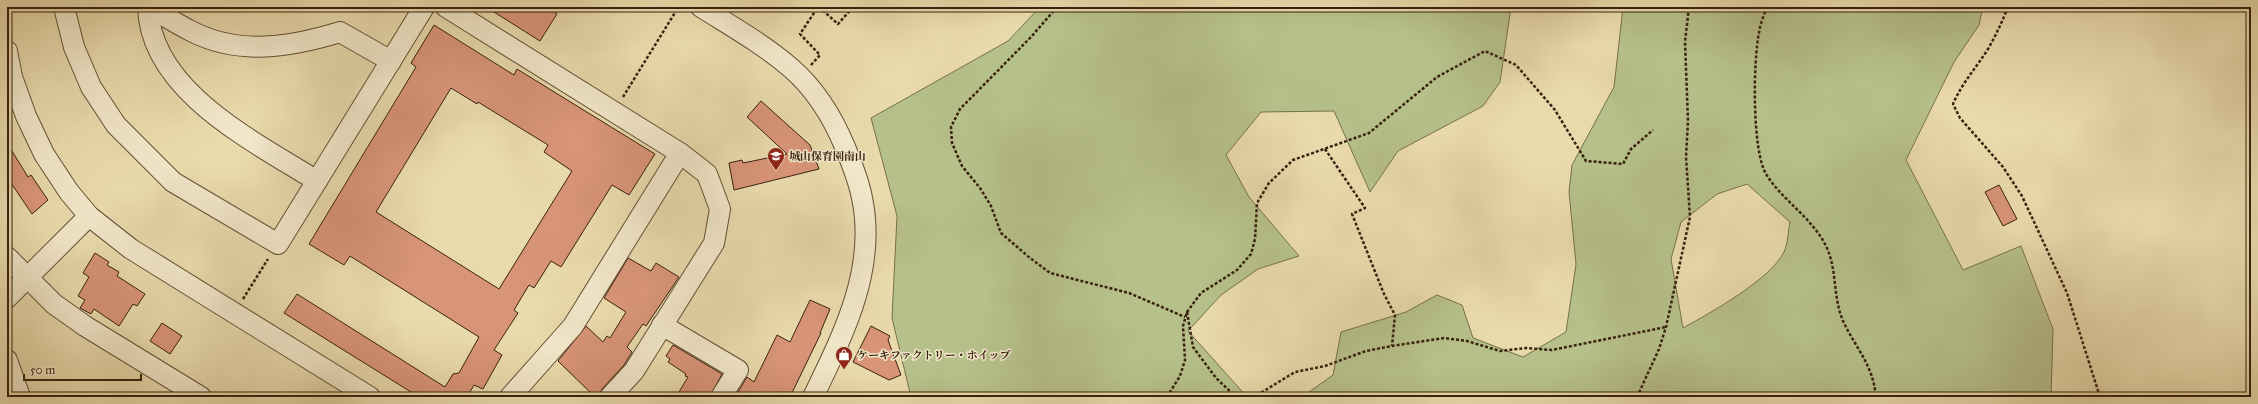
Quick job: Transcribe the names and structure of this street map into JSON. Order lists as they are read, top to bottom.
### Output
{
  "places": {
    "school or university": ["城山保育園南山"],
    "shop": ["ケーキファクトリー・ホイップ"]
  },
  "scale_bar": "50 m"
}
